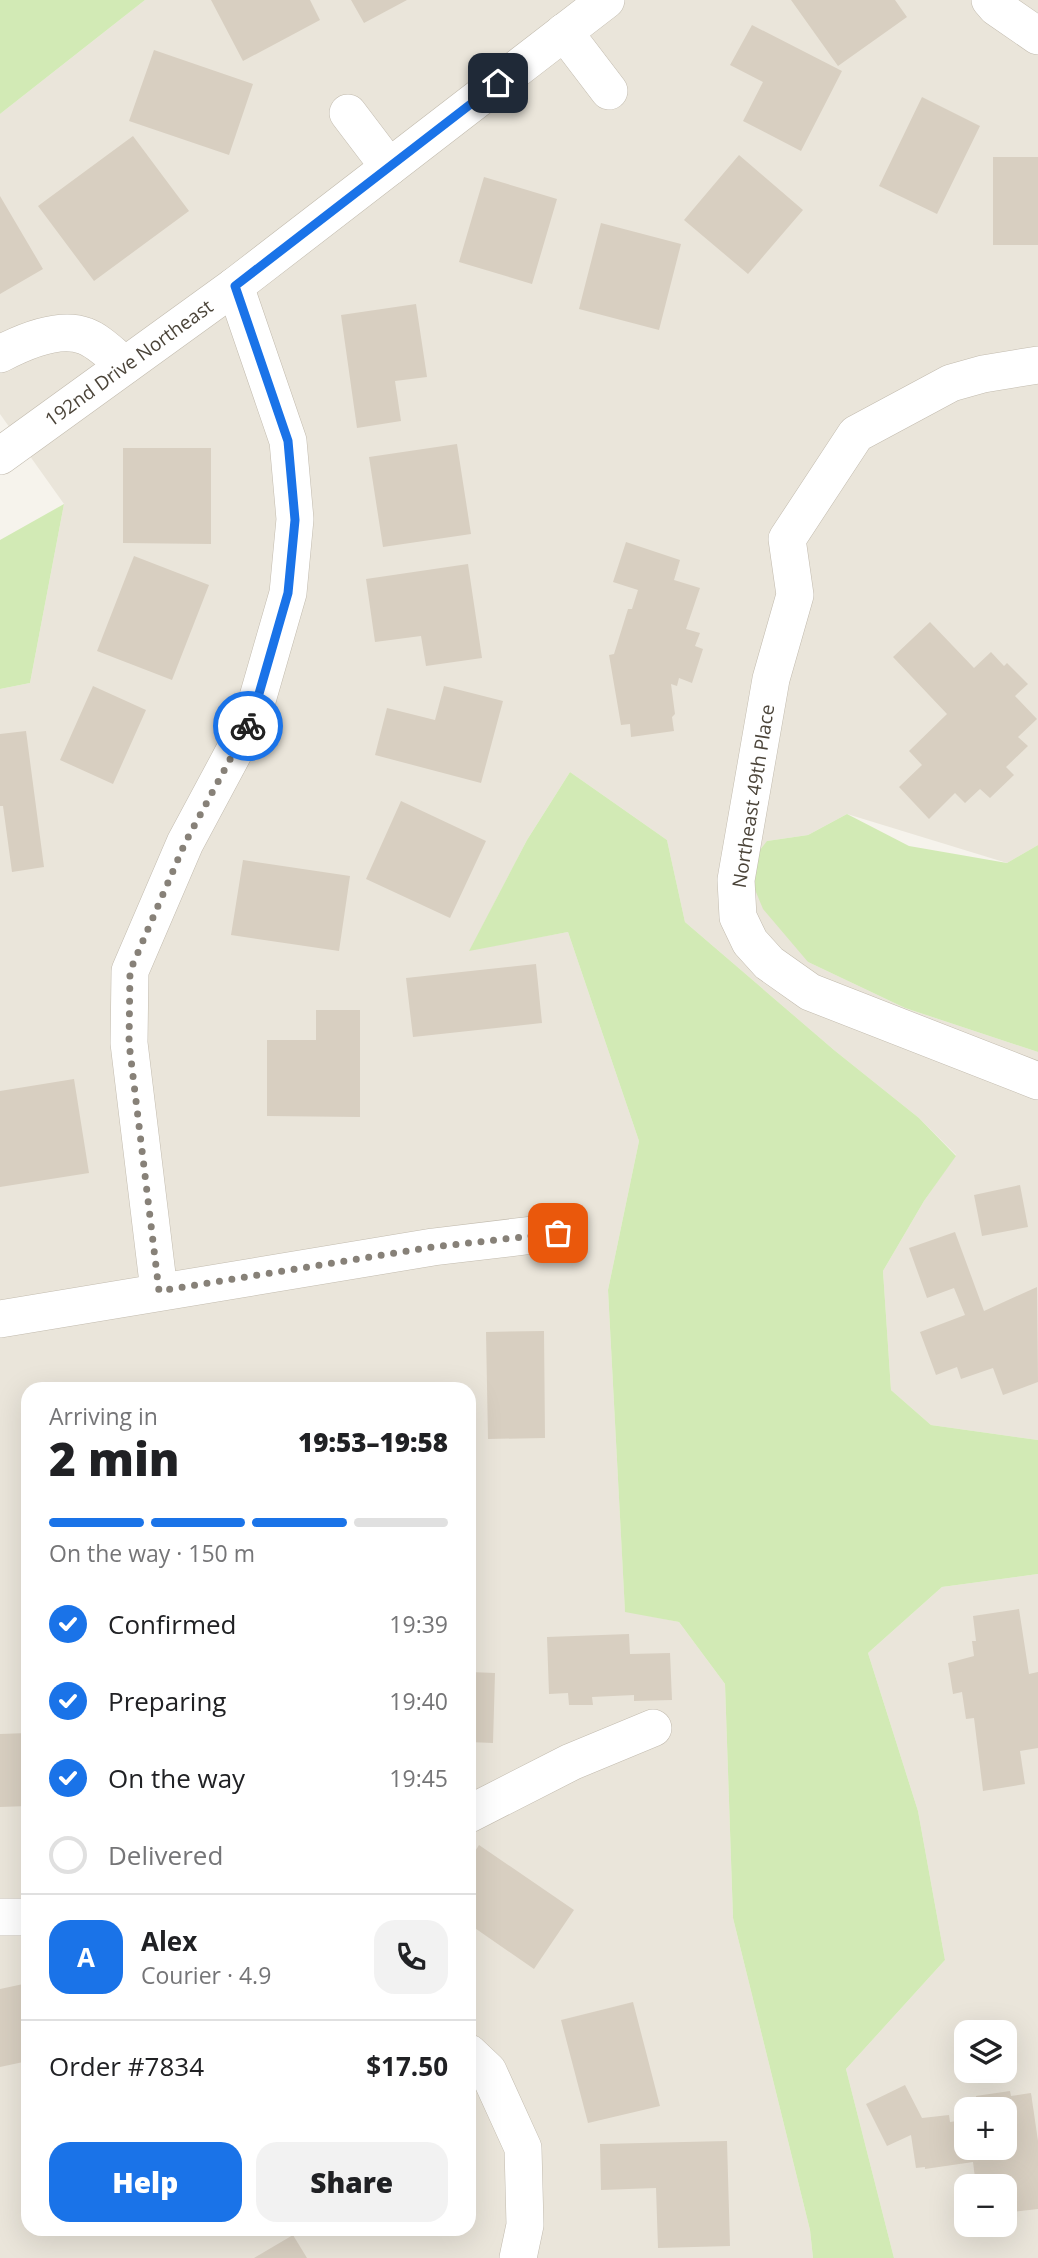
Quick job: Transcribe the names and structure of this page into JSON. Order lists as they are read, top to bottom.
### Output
{
  "streets": {
    "street": ["192nd Drive Northeast", "Northeast 49th Place"]
  },
  "page": {
    "heading": ["2 min", "Arriving in", "19:53–19:58"],
    "panel": [
      "Alex",
      "Courier · 4.9",
      "Order #7834",
      "$17.50"
    ],
    "bar": "On the way · 150 m",
    "list": [
      ["Confirmed", "19:39"],
      ["Preparing", "19:40"],
      ["On the way", "19:45"],
      "Delivered"
    ],
    "round": "A",
    "map_buttons": ["+", "−"],
    "buttons": ["Help", "Share"]
  }
}
